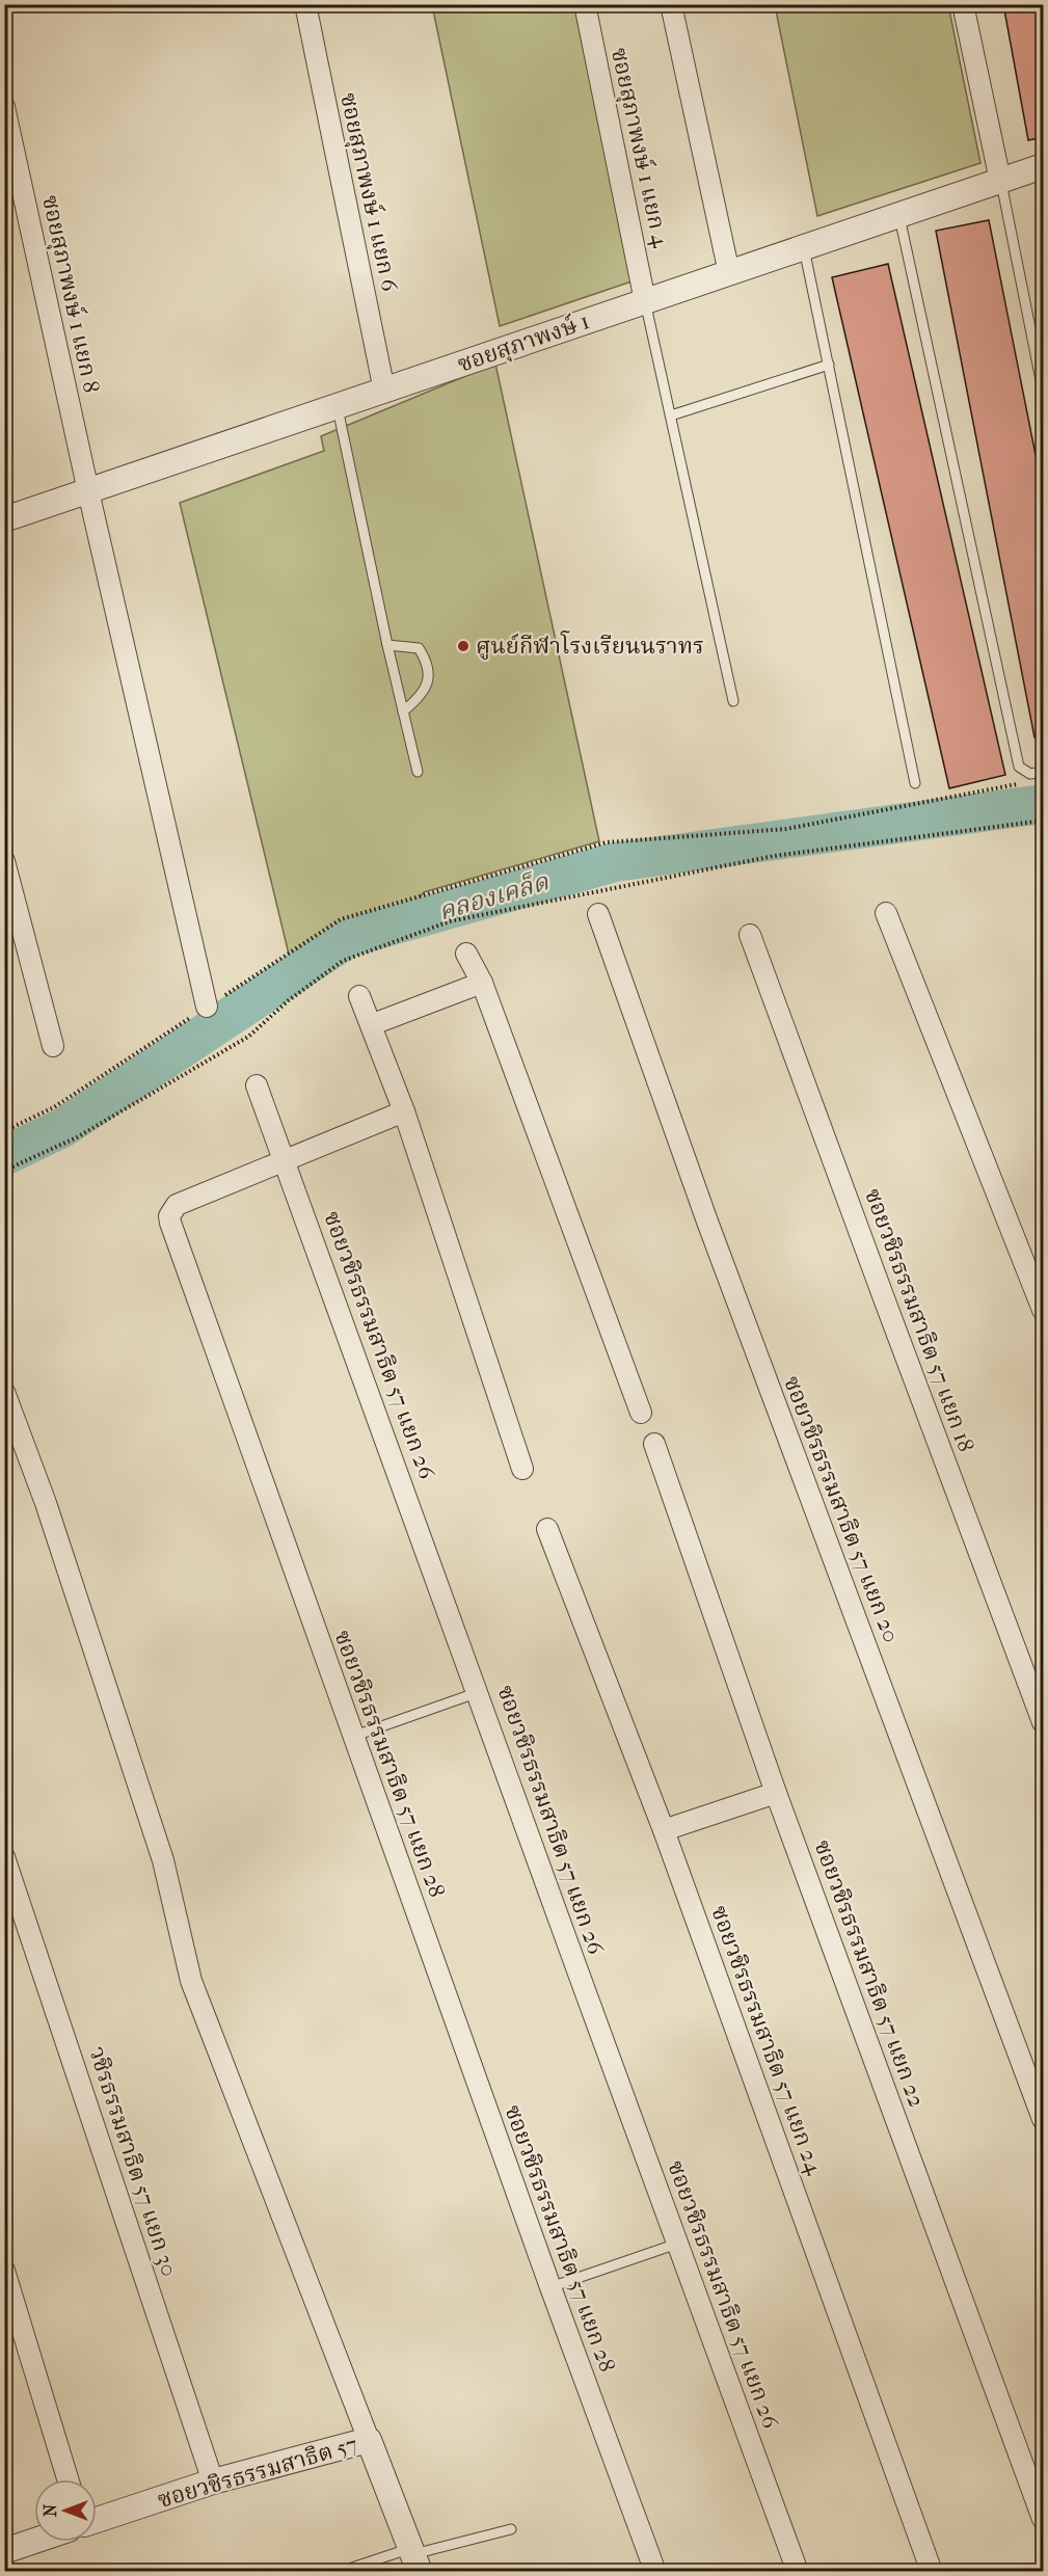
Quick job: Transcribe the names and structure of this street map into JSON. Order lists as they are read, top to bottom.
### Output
{
  "streets": {
    "street": [
      "ซอยสุภาพงษ์ 1 แยก 4",
      "ซอยสุภาพงษ์ 1 แยก 6",
      "ซอยสุภาพงษ์ 1 แยก 8",
      "ซอยสุภาพงษ์ 1",
      "ซอยวชิรธรรมสาธิต 57 แยก 18",
      "ซอยวชิรธรรมสาธิต 57 แยก 26",
      "ซอยวชิรธรรมสาธิต 57 แยก 20",
      "ซอยวชิรธรรมสาธิต 57 แยก 28",
      "ซอยวชิรธรรมสาธิต 57 แยก 22",
      "ซอยวชิรธรรมสาธิต 57 แยก 24",
      "วชิรธรรมสาธิต 57 แยก 30",
      "ซอยวชิรธรรมสาธิต 57"
    ]
  },
  "crossings": [
    ["ซอยสุภาพงษ์ 1 แยก 4", "ซอยสุภาพงษ์ 1"],
    ["ซอยสุภาพงษ์ 1 แยก 6", "ซอยสุภาพงษ์ 1"],
    ["ซอยสุภาพงษ์ 1 แยก 8", "ซอยสุภาพงษ์ 1"],
    ["ซอยวชิรธรรมสาธิต 57 แยก 26", "ซอยวชิรธรรมสาธิต 57 แยก 28"],
    ["วชิรธรรมสาธิต 57 แยก 30", "ซอยวชิรธรรมสาธิต 57"]
  ],
  "water": ["คลองเคล็ด"],
  "places": ["ศูนย์กีฬาโรงเรียนนราทร"],
  "north": "left"
}
